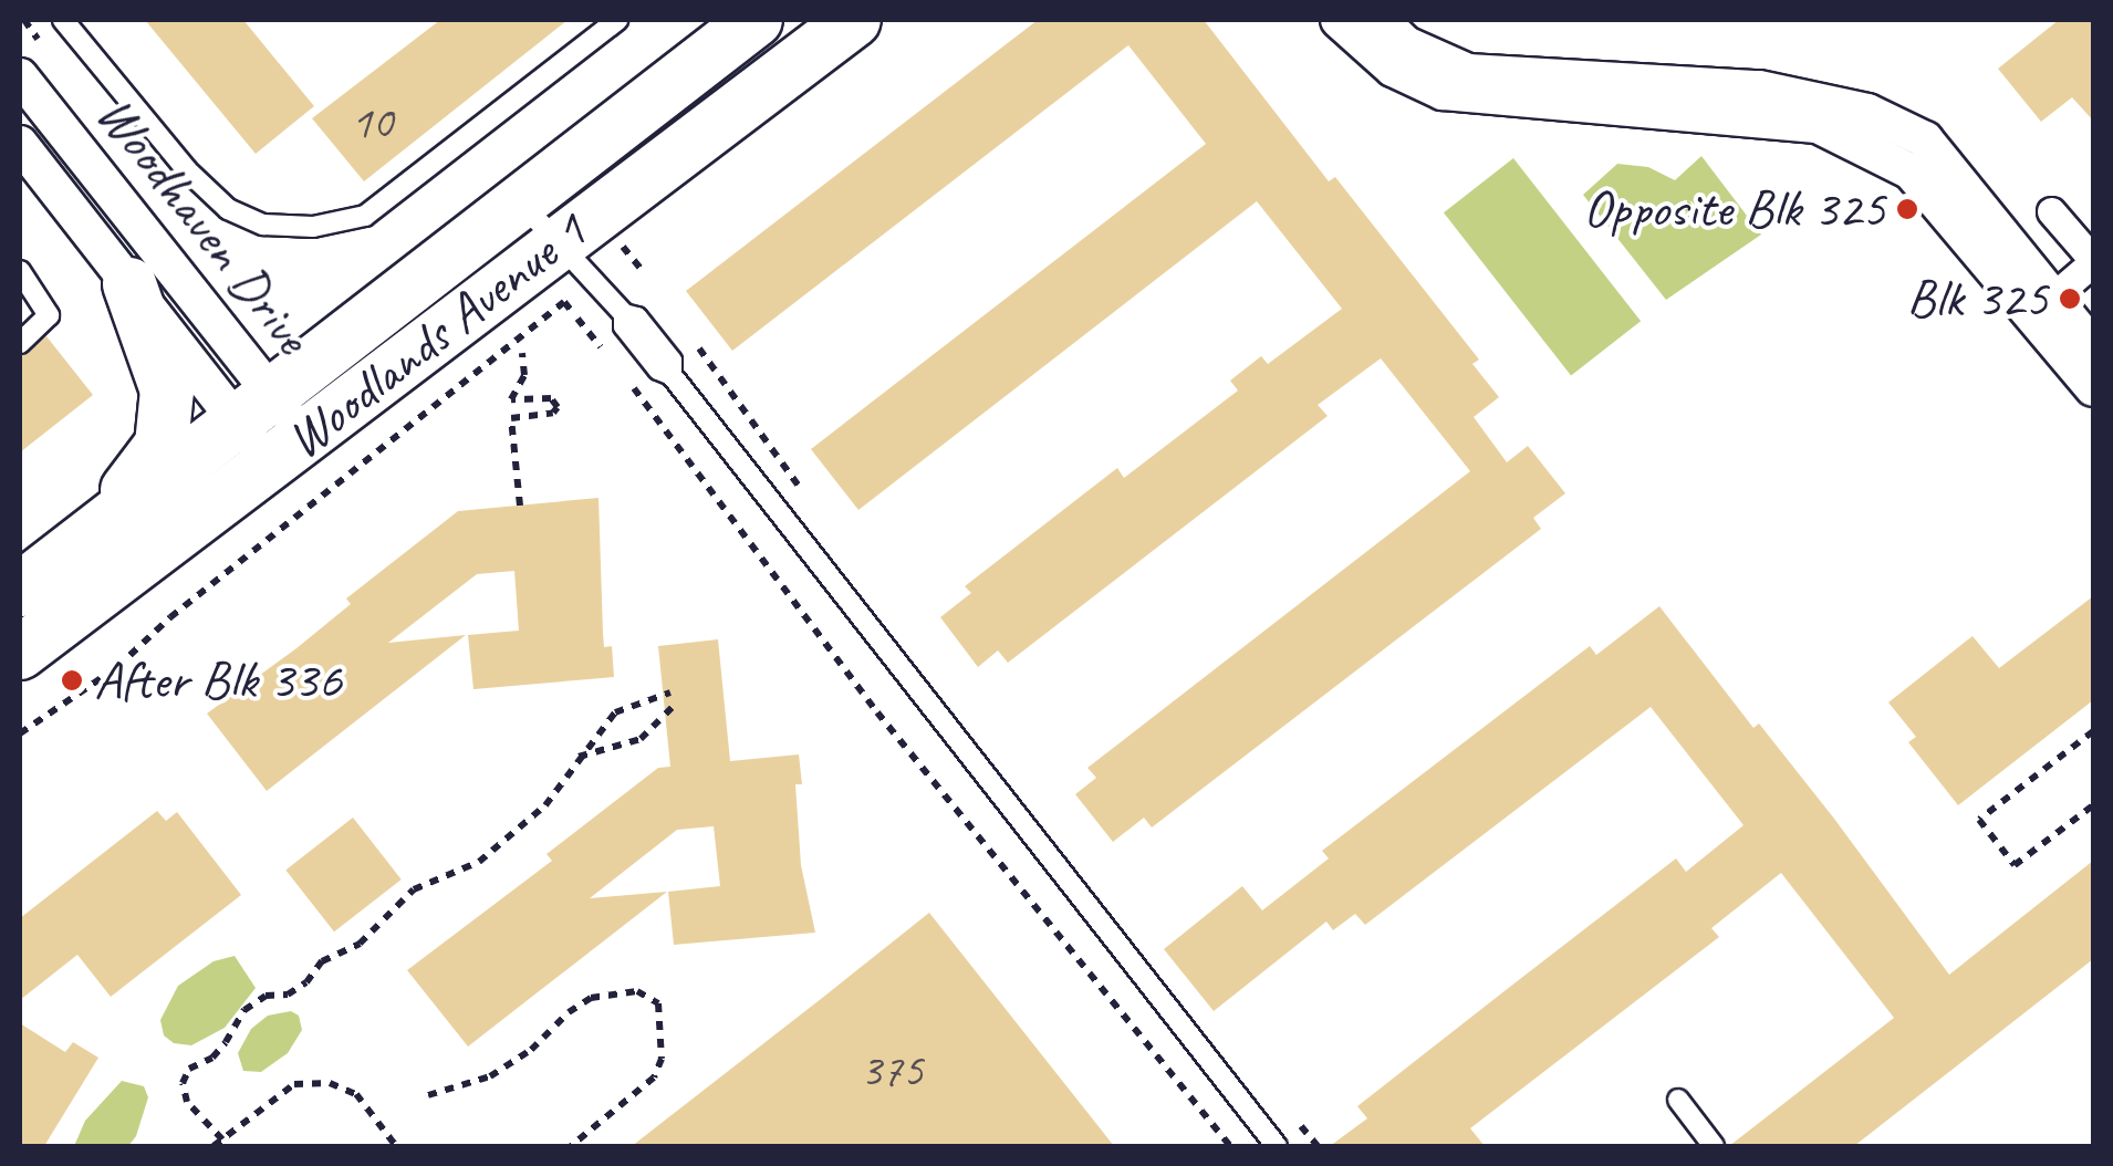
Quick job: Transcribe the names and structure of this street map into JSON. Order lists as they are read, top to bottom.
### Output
{
  "streets": {
    "main road": ["Woodlands Avenue 1"],
    "street": ["Woodhaven Drive"]
  },
  "crossings": [
    ["Woodhaven Drive", "Woodlands Avenue 1"]
  ],
  "places": ["Opposite Blk 325", "Blk 325", "After Blk 336"],
  "house_numbers": ["10", "375"]
}
